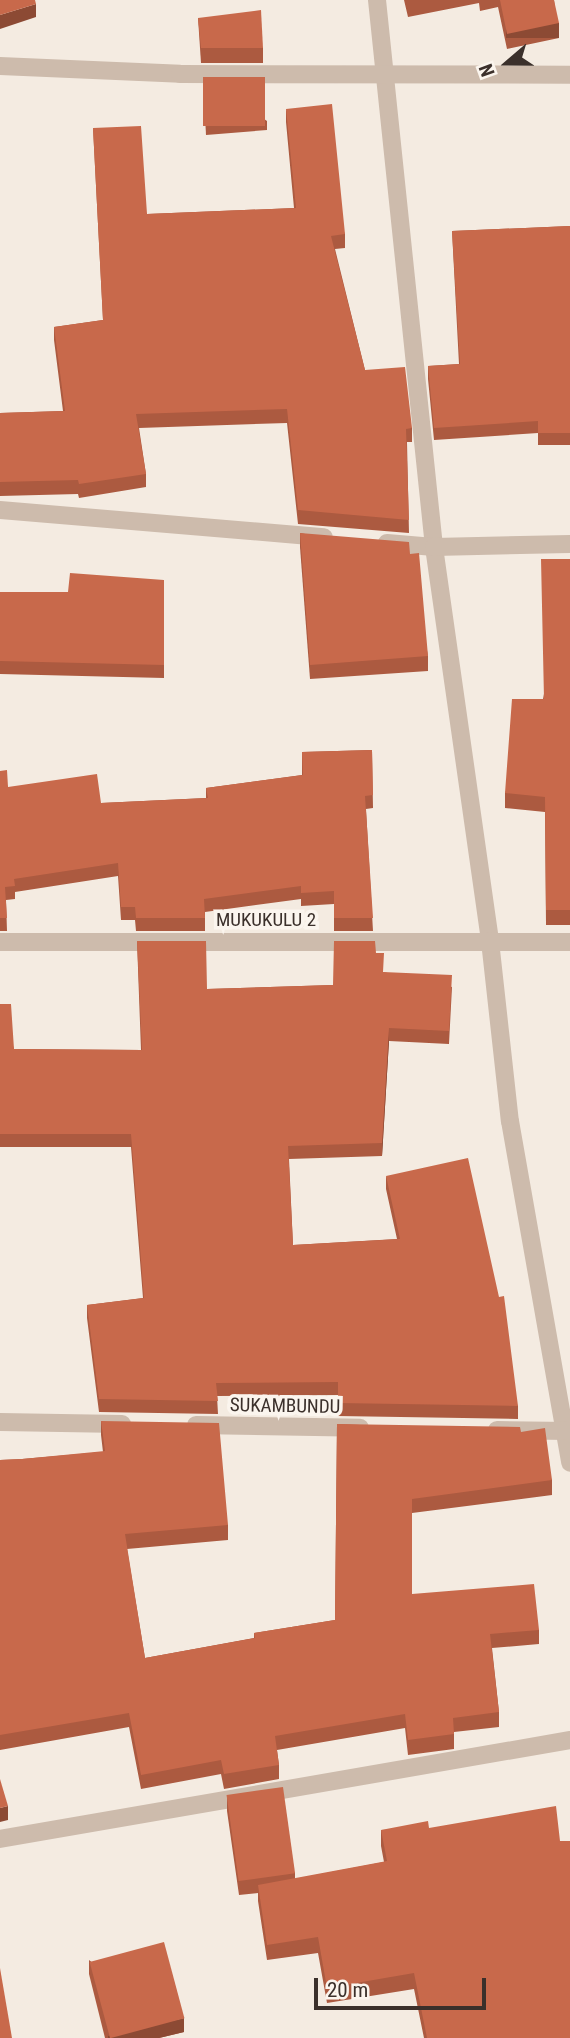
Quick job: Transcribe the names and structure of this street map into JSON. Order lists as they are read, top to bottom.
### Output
{
  "streets": {
    "street": ["MUKUKULU 2", "SUKAMBUNDU"]
  },
  "scale_bar": "20 m",
  "north": "left"
}
